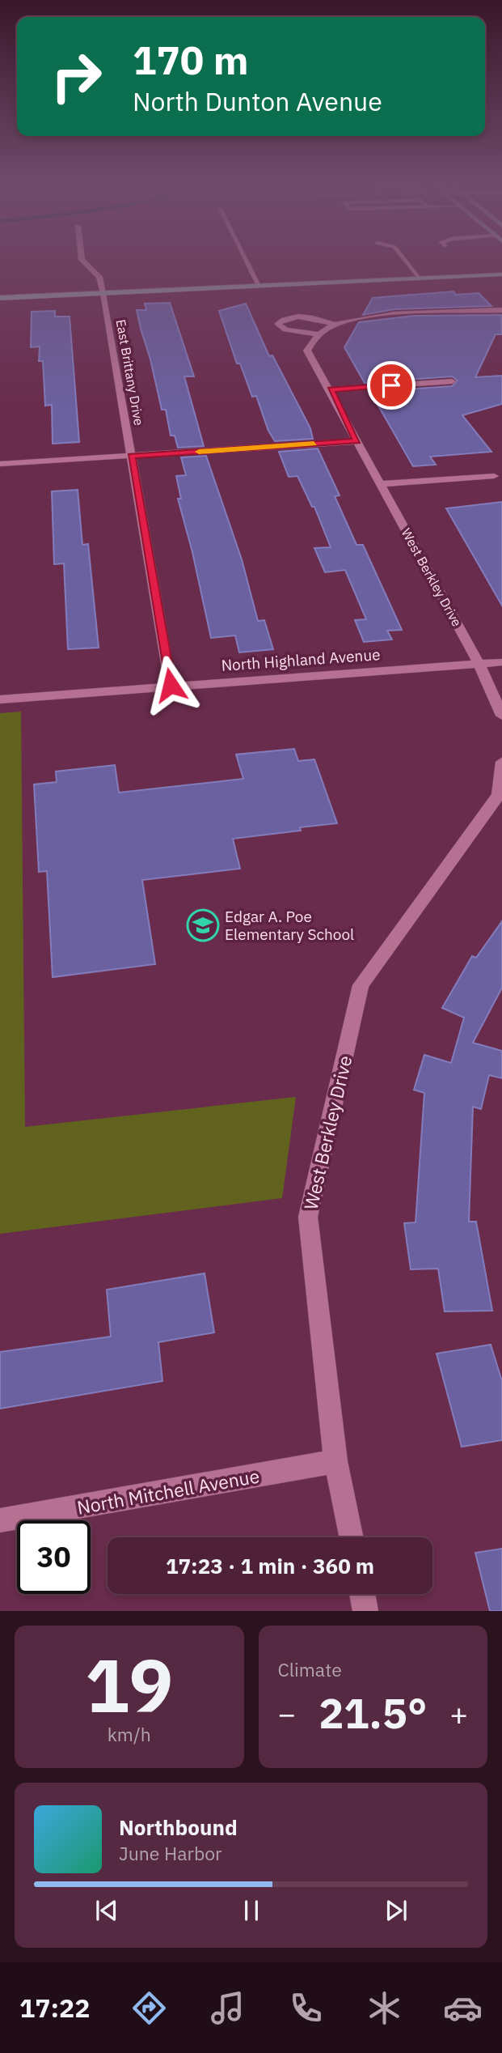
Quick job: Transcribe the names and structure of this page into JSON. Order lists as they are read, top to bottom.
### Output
{
  "streets": {
    "street": [
      "East Brittany Drive",
      "West Berkley Drive",
      "North Highland Avenue",
      "North Mitchell Avenue"
    ]
  },
  "crossings": [
    ["East Brittany Drive", "North Highland Avenue"],
    ["West Berkley Drive", "North Highland Avenue"],
    ["West Berkley Drive", "North Mitchell Avenue"]
  ],
  "places": {
    "school or university": ["Edgar A. Poe Elementary School"]
  },
  "page": {
    "turn": ["170 m", "North Dunton Avenue"],
    "limit": "30",
    "trip": "17:23 · 1 min · 360 m",
    "tile": [
      ["19", "km/h"],
      "Climate"
    ],
    "heat": ["−", "21.5°", "+"],
    "song": ["Northbound", "June Harbor"],
    "tabs": "17:22"
  }
}
